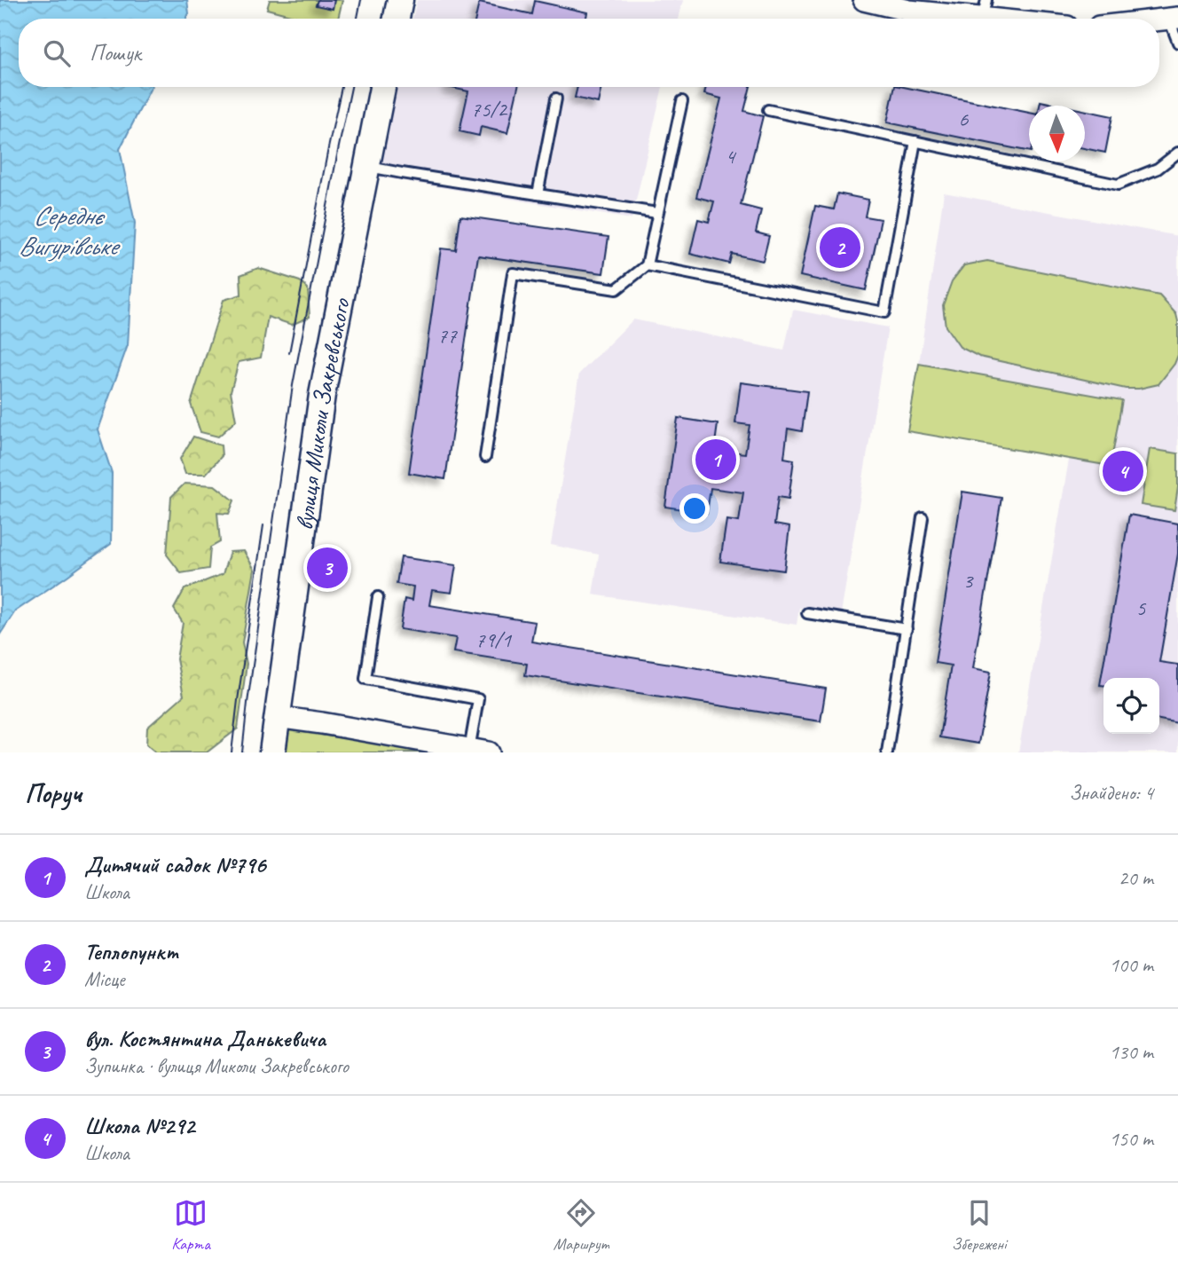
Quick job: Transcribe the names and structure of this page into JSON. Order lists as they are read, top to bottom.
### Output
{
  "streets": {
    "street": ["вулиця Миколи Закревського"]
  },
  "water": ["Середнє Вигурівське"],
  "house_numbers": [
    "75/2",
    "6",
    "4",
    "77",
    "3",
    "5",
    "79/1"
  ],
  "north": "bottom",
  "page": {
    "search": "Пошук",
    "pins": [
      "2",
      "1",
      "4",
      "3"
    ],
    "heading": ["Поруч", "Знайдено: 4"],
    "list": [
      {
        "mark": "1",
        "name": "Дитячий садок №796",
        "note": "Школа",
        "value": "20 m"
      },
      {
        "mark": "2",
        "name": "Теплопункт",
        "note": "Місце",
        "value": "100 m"
      },
      {
        "mark": "3",
        "name": "вул. Костянтина Данькевича",
        "note": "Зупинка · вулиця Миколи Закревського",
        "value": "130 m"
      },
      {
        "mark": "4",
        "name": "Школа №292",
        "note": "Школа",
        "value": "150 m"
      }
    ],
    "nav": ["Карта", "Маршрут", "Збережені"]
  }
}
